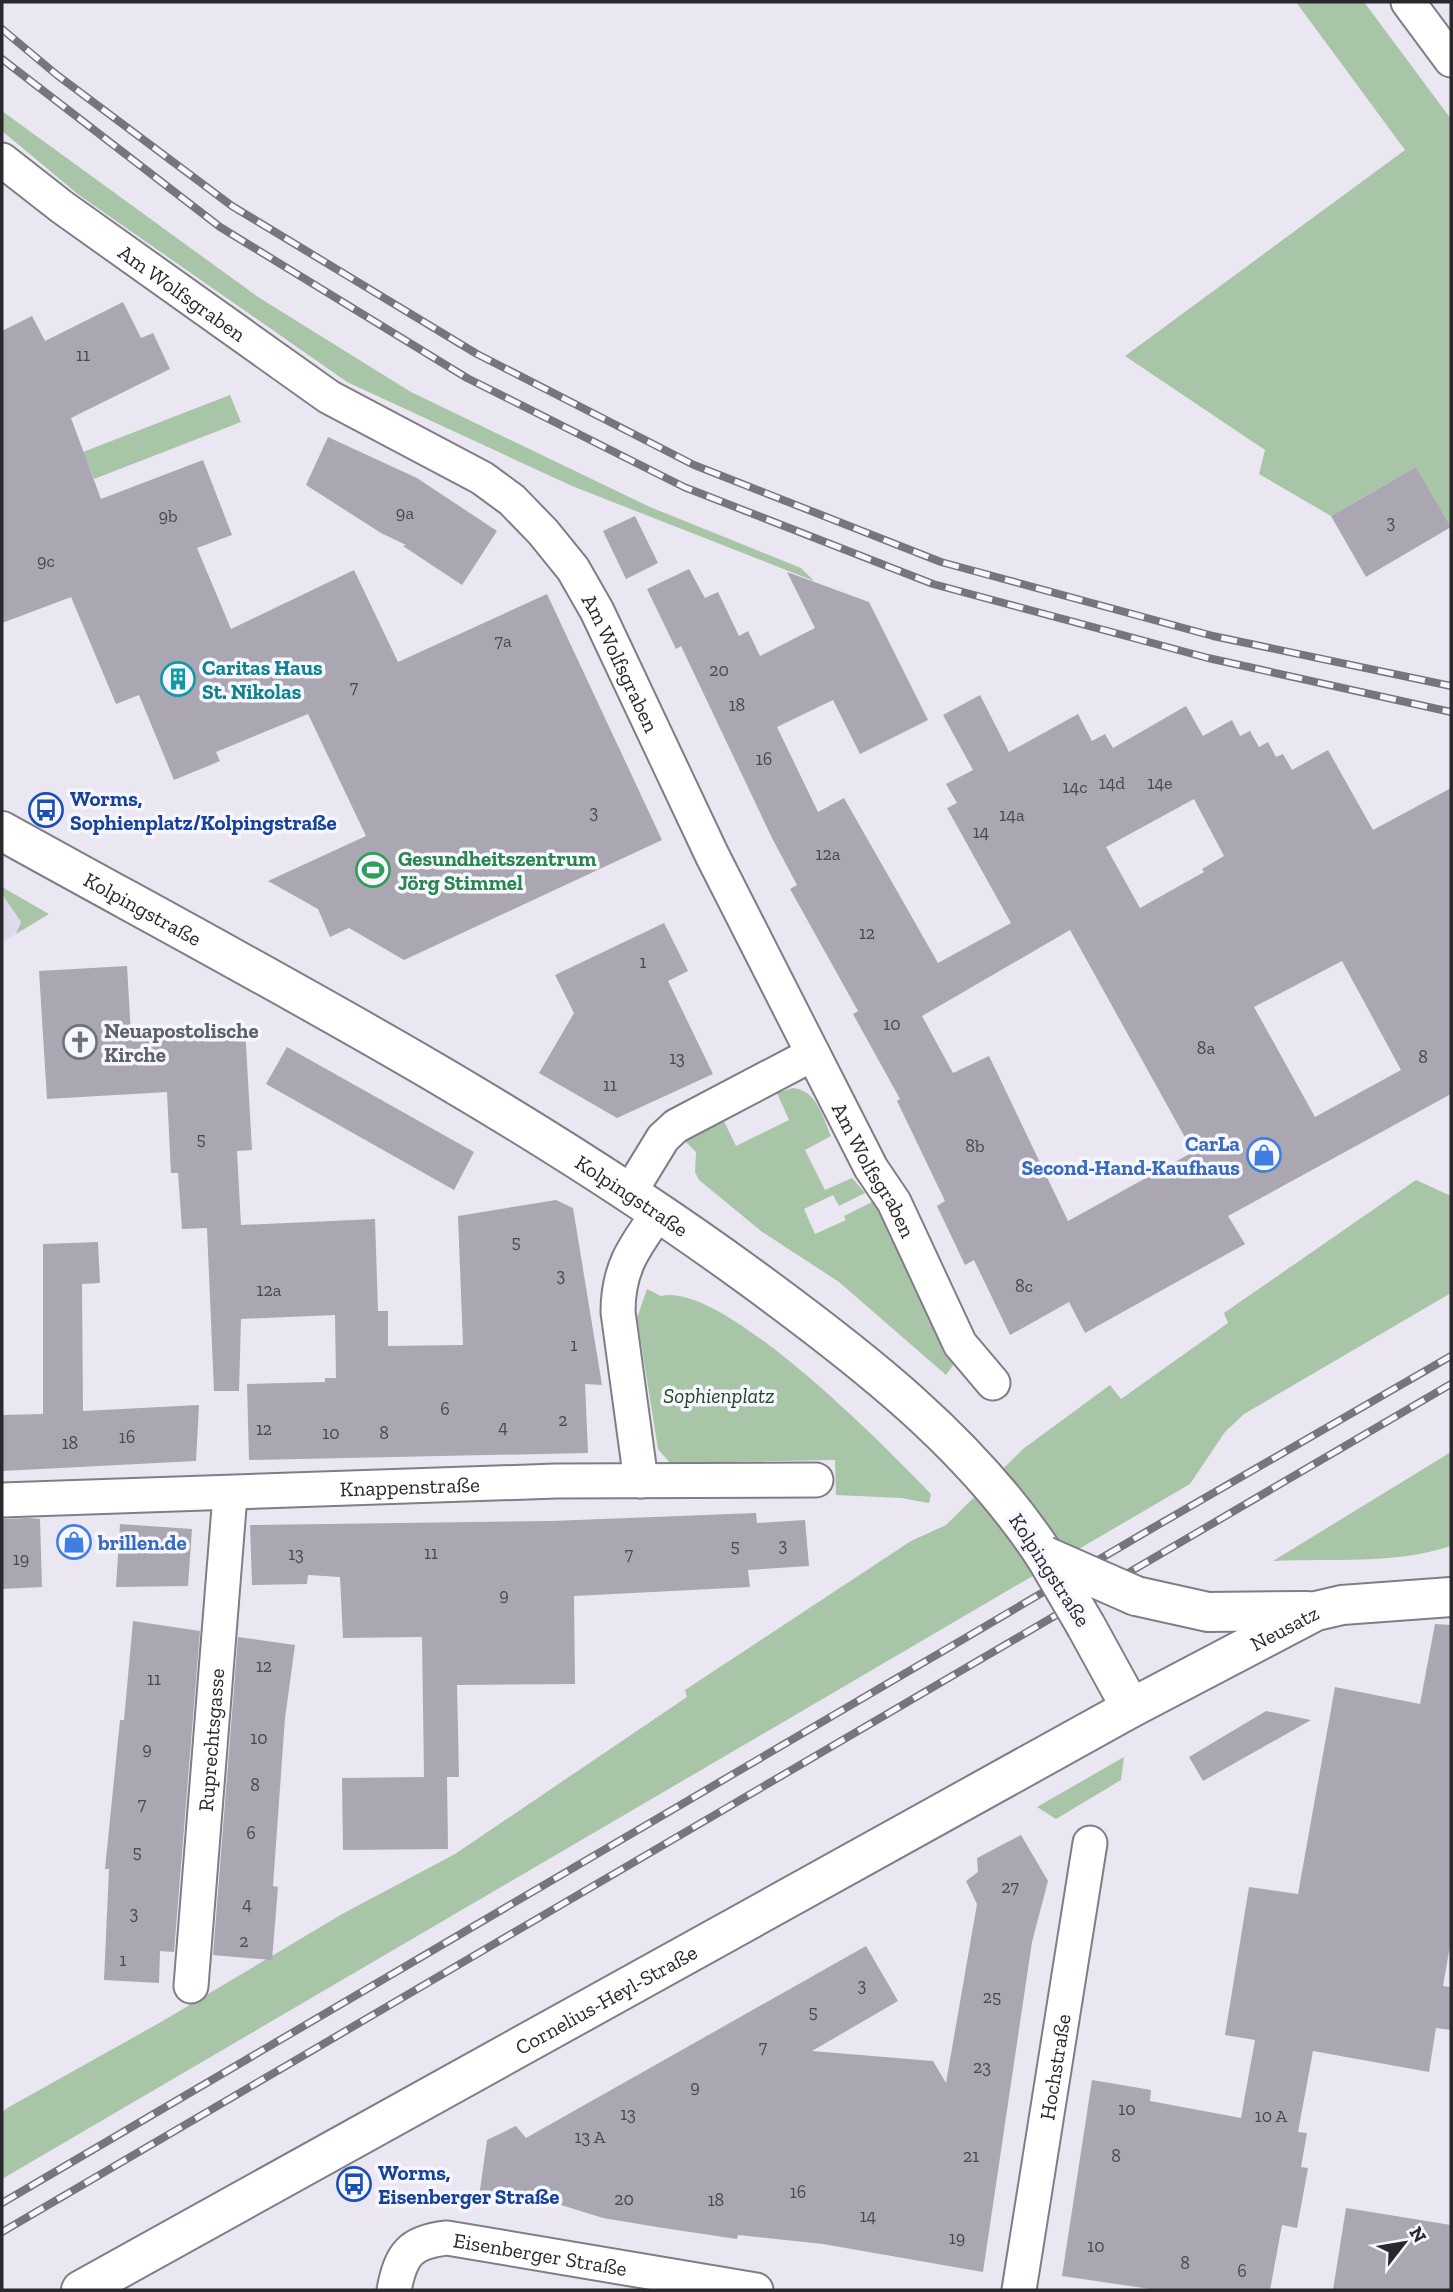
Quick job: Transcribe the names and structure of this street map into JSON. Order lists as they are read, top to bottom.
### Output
{
  "streets": {
    "main road": ["Kolpingstraße", "Neusatz", "Cornelius-Heyl-Straße"],
    "street": [
      "Am Wolfsgraben",
      "Knappenstraße",
      "Ruprechtsgasse",
      "Hochstraße",
      "Eisenberger Straße"
    ]
  },
  "crossings": [
    ["Kolpingstraße", "Neusatz"],
    ["Kolpingstraße", "Cornelius-Heyl-Straße"],
    ["Knappenstraße", "Ruprechtsgasse"],
    ["Neusatz", "Cornelius-Heyl-Straße"]
  ],
  "parks": ["Sophienplatz"],
  "places": {
    "building": ["Caritas Haus St. Nikolas"],
    "bus stop": ["Worms, Sophienplatz/Kolpingstraße", "Worms, Eisenberger Straße"],
    "sports": ["Gesundheitszentrum Jörg Stimmel"],
    "church": ["Neuapostolische Kirche"],
    "shop": ["CarLa Second-Hand-Kaufhaus", "brillen.de"]
  },
  "house_numbers": [
    "11",
    "9a",
    "9b",
    "3",
    "9c",
    "7a",
    "20",
    "7",
    "18",
    "16",
    "14d",
    "14e",
    "14c",
    "3",
    "14a",
    "14",
    "12a",
    "12",
    "1",
    "10",
    "8a",
    "8",
    "13",
    "11",
    "5",
    "8b",
    "5",
    "3",
    "8c",
    "12a",
    "1",
    "6",
    "2",
    "4",
    "12",
    "10",
    "8",
    "16",
    "18",
    "3",
    "5",
    "11",
    "13",
    "7",
    "19",
    "9",
    "12",
    "11",
    "10",
    "9",
    "8",
    "7",
    "6",
    "5",
    "27",
    "4",
    "3",
    "2",
    "1",
    "3",
    "25",
    "5",
    "7",
    "23",
    "9",
    "10",
    "13",
    "10 A",
    "13 A",
    "21",
    "8",
    "16",
    "20",
    "18",
    "14",
    "19",
    "10",
    "8",
    "6"
  ],
  "north": "top right"
}
